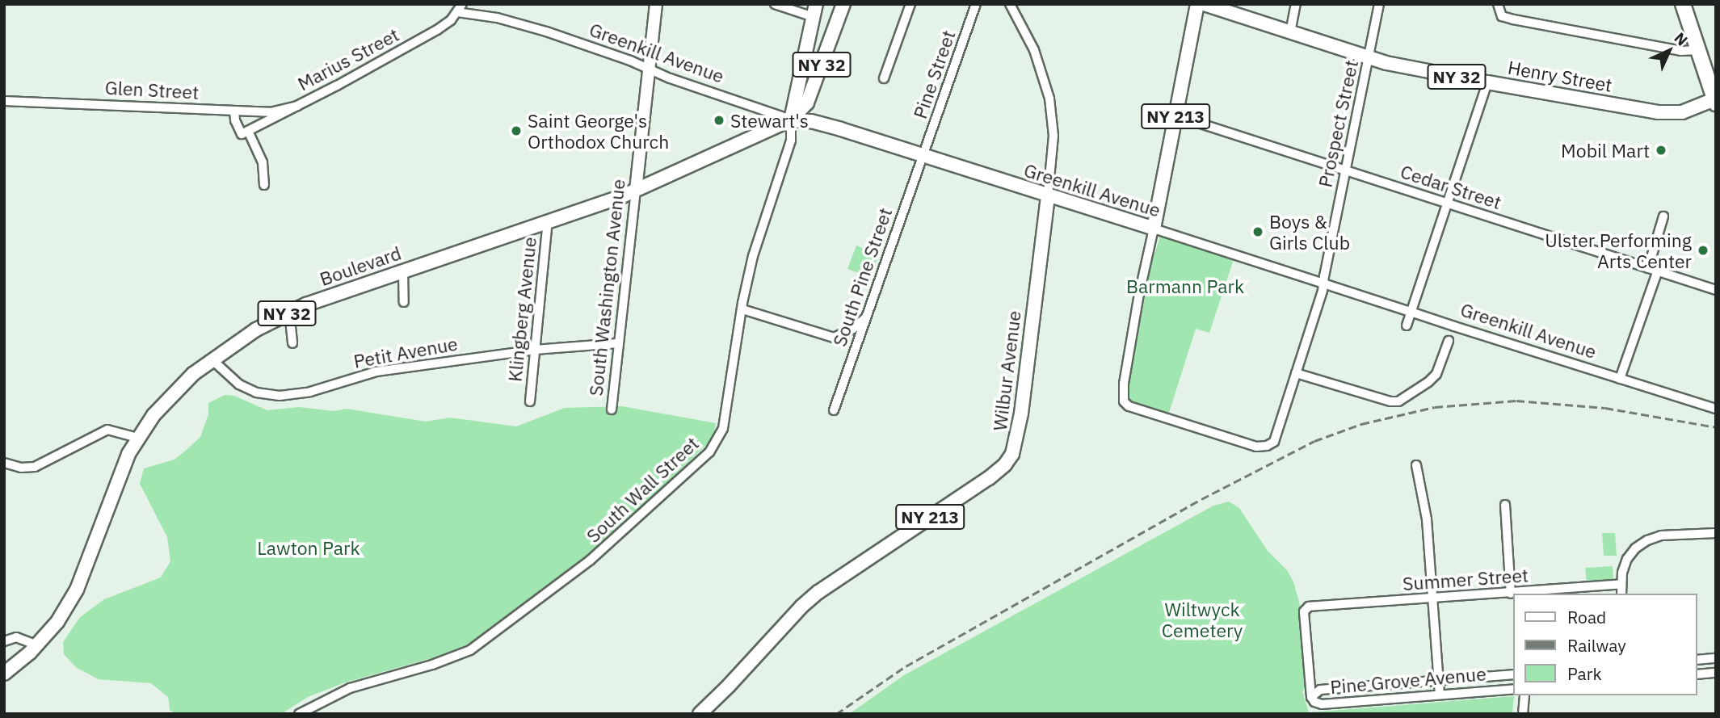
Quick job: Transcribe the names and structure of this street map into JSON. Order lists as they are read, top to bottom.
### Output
{
  "streets": {
    "highway": ["NY 32"],
    "main road": [
      "Greenkill Avenue",
      "Henry Street",
      "NY 213",
      "Boulevard",
      "South Washington Avenue",
      "Wilbur Avenue"
    ],
    "street": [
      "Marius Street",
      "Pine Street",
      "Glen Street",
      "Prospect Street",
      "Cedar Street",
      "South Pine Street",
      "Klingberg Avenue",
      "Petit Avenue",
      "South Wall Street",
      "Summer Street",
      "Pine Grove Avenue"
    ]
  },
  "crossings": [
    ["Greenkill Avenue", "Marius Street"],
    ["Greenkill Avenue", "NY 32"],
    ["Greenkill Avenue", "Pine Street"],
    ["Greenkill Avenue", "NY 213"],
    ["Greenkill Avenue", "Prospect Street"],
    ["Greenkill Avenue", "Boulevard"],
    ["Greenkill Avenue", "South Pine Street"],
    ["Greenkill Avenue", "South Washington Avenue"],
    ["Greenkill Avenue", "Wilbur Avenue"],
    ["Greenkill Avenue", "South Wall Street"],
    ["Marius Street", "Glen Street"],
    ["NY 32", "Henry Street"],
    ["NY 32", "Boulevard"],
    ["NY 32", "South Wall Street"],
    ["Pine Street", "South Pine Street"],
    ["Henry Street", "Prospect Street"],
    ["NY 213", "Prospect Street"],
    ["NY 213", "Cedar Street"],
    ["Prospect Street", "Cedar Street"],
    ["Boulevard", "South Washington Avenue"],
    ["Boulevard", "Klingberg Avenue"],
    ["Boulevard", "Petit Avenue"],
    ["Boulevard", "South Wall Street"],
    ["South Washington Avenue", "Petit Avenue"],
    ["Klingberg Avenue", "Petit Avenue"],
    ["Summer Street", "Pine Grove Avenue"]
  ],
  "parks": ["Barmann Park", "Lawton Park", "Wiltwyck Cemetery"],
  "places": [
    "Stewart's",
    "Saint George's Orthodox Church",
    "Mobil Mart",
    "Boys & Girls Club",
    "Ulster Performing Arts Center"
  ],
  "legend": ["Road", "Railway", "Park"],
  "north": "top right"
}
